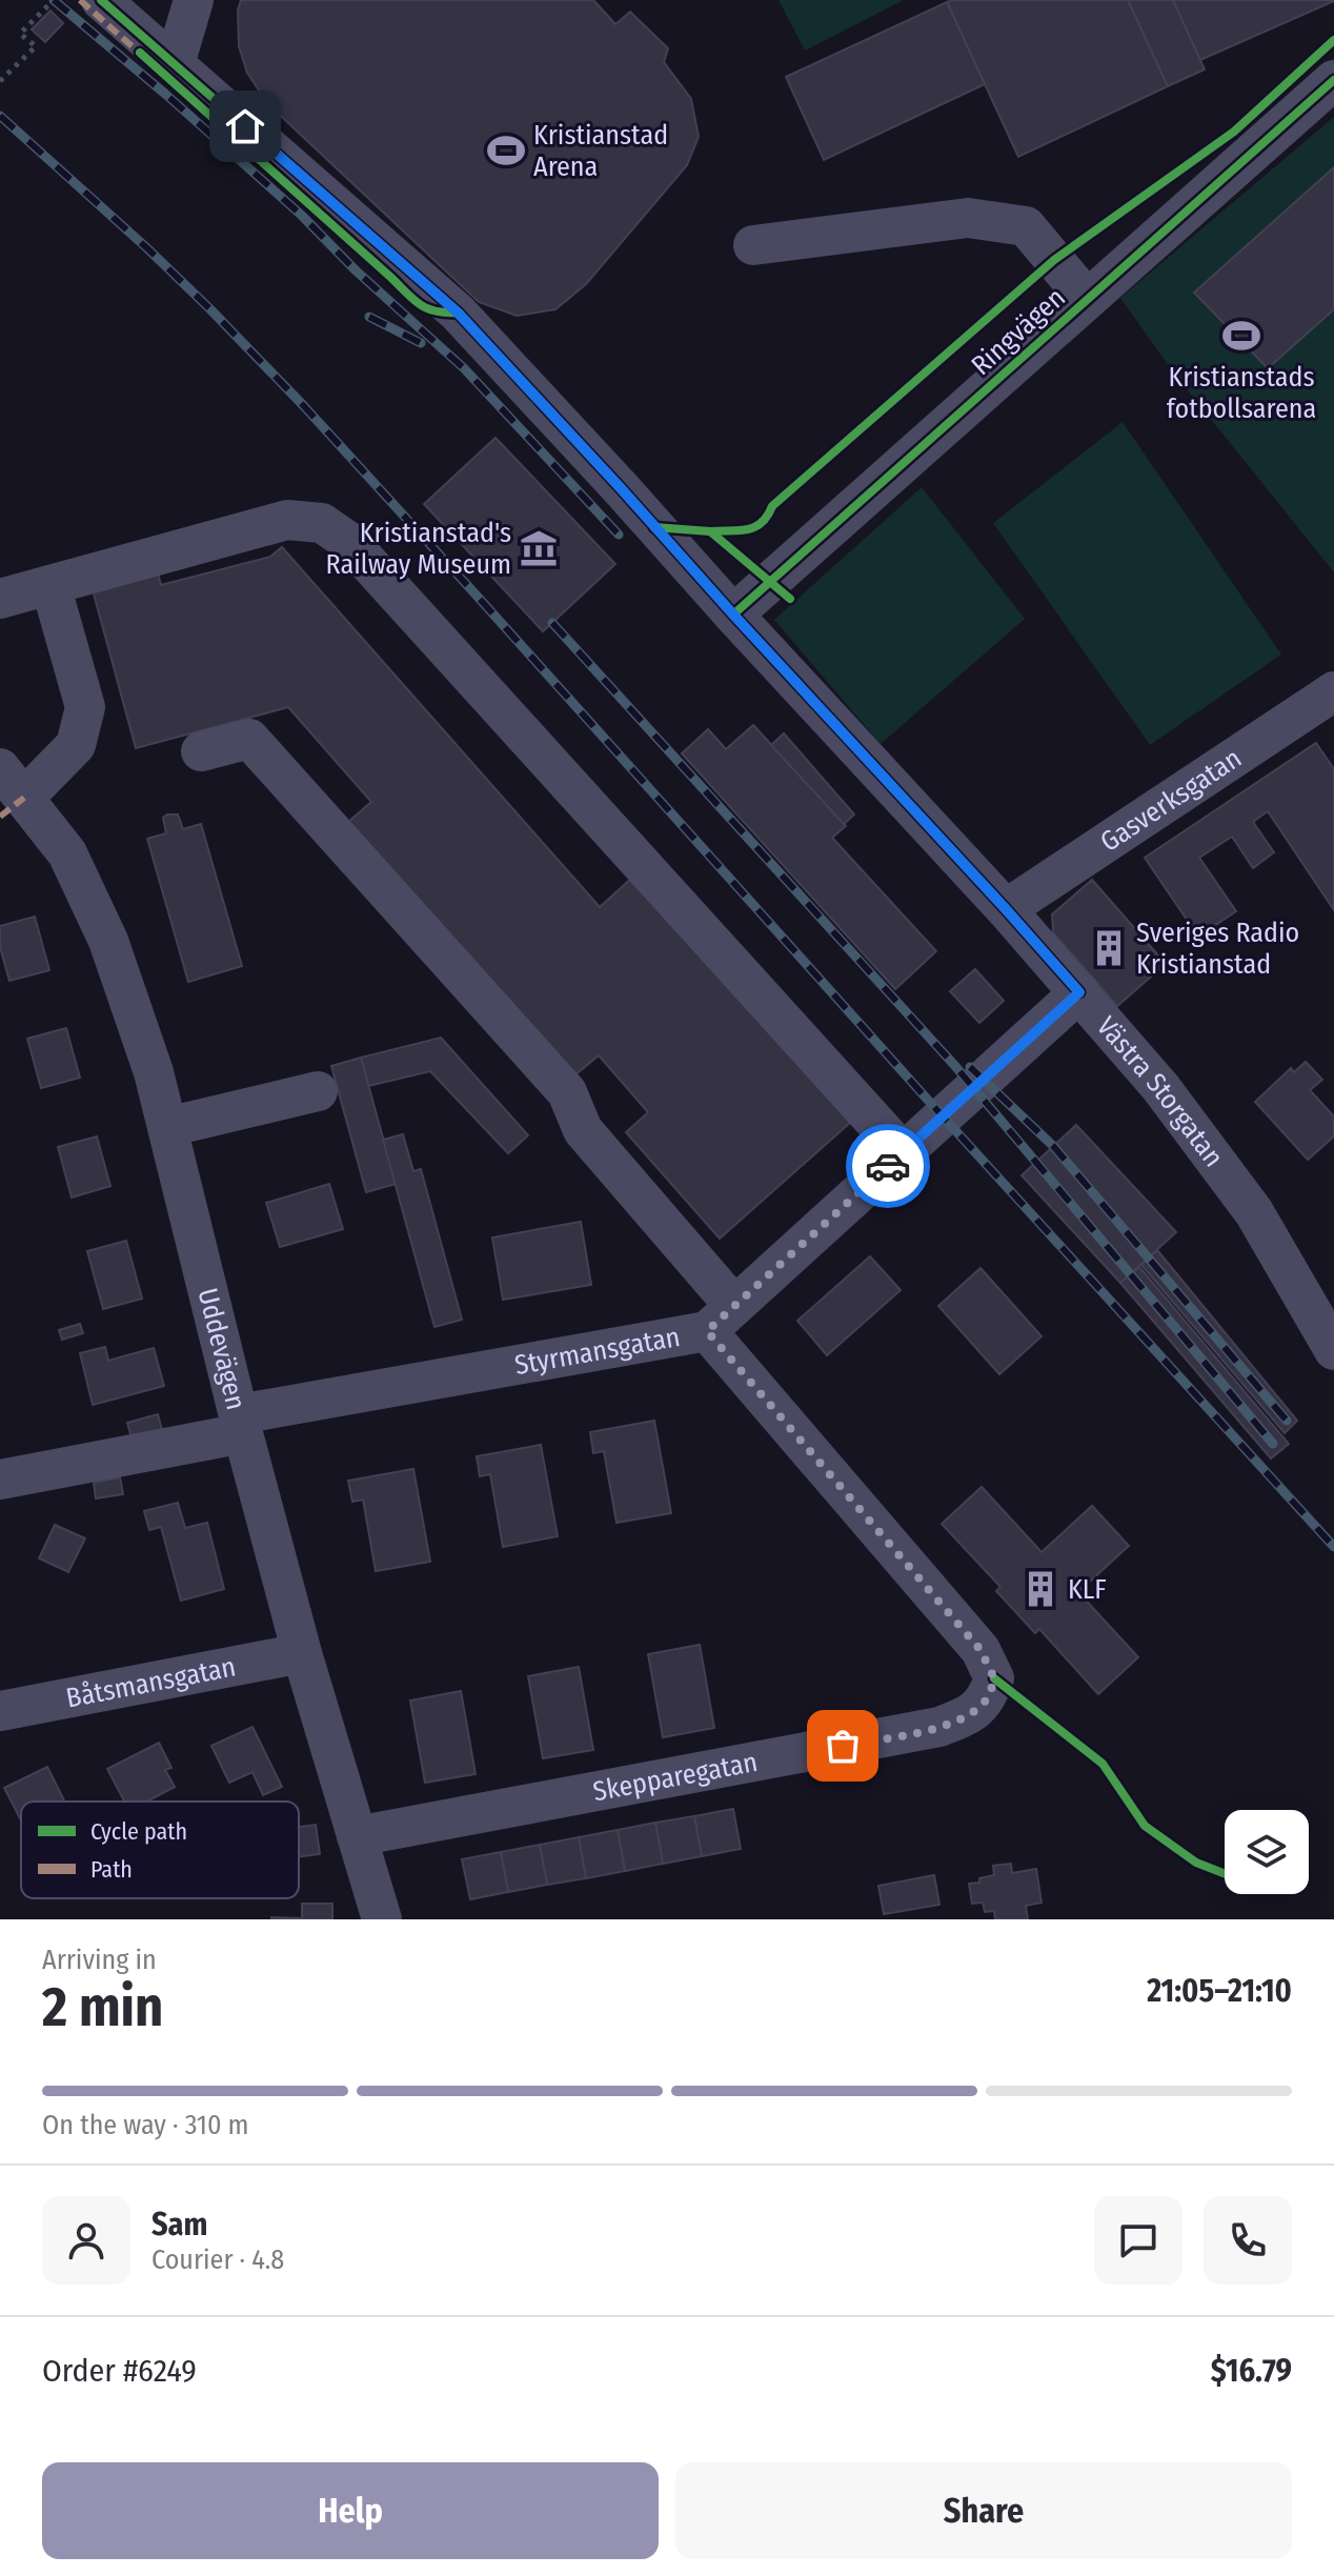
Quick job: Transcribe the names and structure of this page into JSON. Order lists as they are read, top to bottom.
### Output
{
  "streets": {
    "street": [
      "Ringvägen",
      "Gasverksgatan",
      "Västra Storgatan",
      "Uddevägen",
      "Styrmansgatan",
      "Båtsmansgatan",
      "Skepparegatan"
    ]
  },
  "crossings": [
    ["Ringvägen", "Västra Storgatan"],
    ["Gasverksgatan", "Västra Storgatan"],
    ["Uddevägen", "Styrmansgatan"],
    ["Uddevägen", "Båtsmansgatan"],
    ["Uddevägen", "Skepparegatan"],
    ["Styrmansgatan", "Skepparegatan"]
  ],
  "places": {
    "sports": ["Kristianstad Arena", "Kristianstads fotbollsarena"],
    "museum": ["Kristianstad's Railway Museum"],
    "building": ["Sveriges Radio Kristianstad", "KLF"]
  },
  "legend": ["Cycle path", "Path"],
  "page": {
    "heading": ["2 min", "Arriving in", "21:05–21:10"],
    "panel": [
      "Sam",
      "Courier · 4.8",
      "Order #6249",
      "$16.79"
    ],
    "bar": "On the way · 310 m",
    "buttons": ["Help", "Share"]
  }
}
